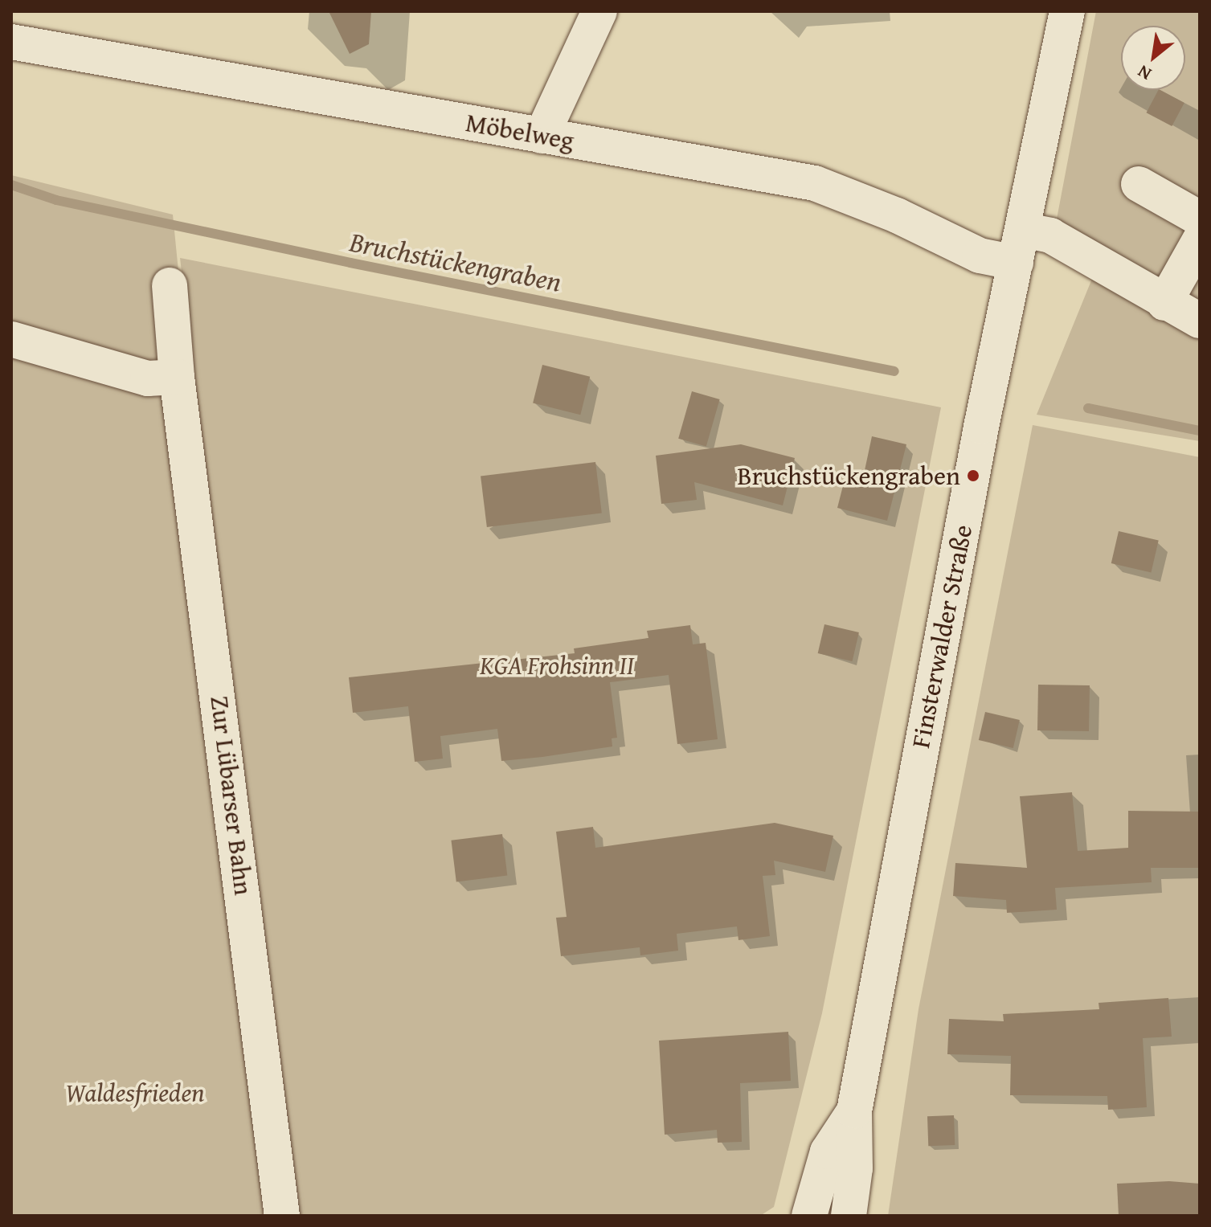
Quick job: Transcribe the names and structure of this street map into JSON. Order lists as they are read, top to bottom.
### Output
{
  "streets": {
    "street": ["Möbelweg", "Finsterwalder Straße", "Zur Lübarser Bahn"]
  },
  "crossings": [
    ["Möbelweg", "Finsterwalder Straße"]
  ],
  "water": ["Bruchstückengraben"],
  "parks": ["KGA Frohsinn II", "Waldesfrieden"],
  "places": ["Bruchstückengraben"],
  "north": "bottom left"
}
